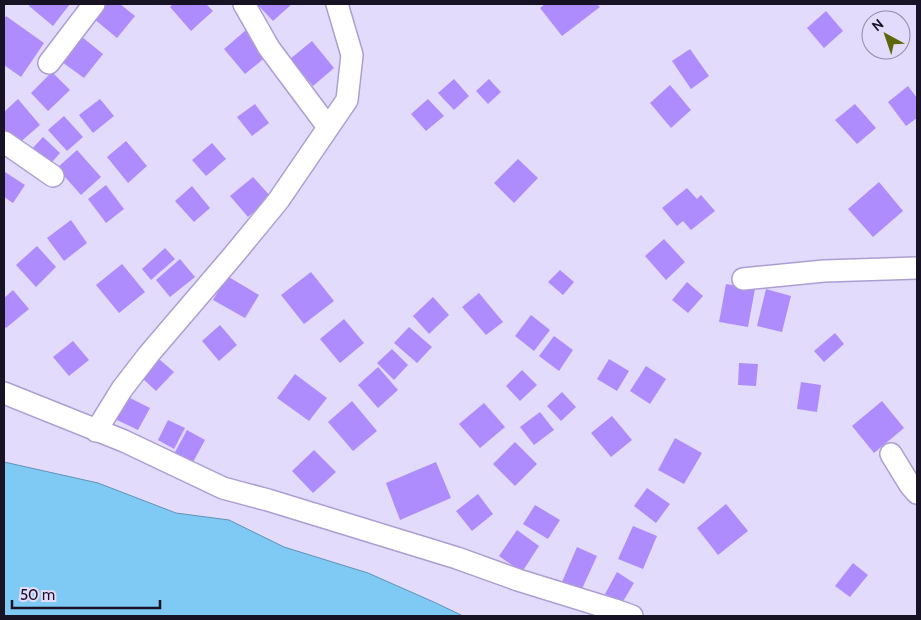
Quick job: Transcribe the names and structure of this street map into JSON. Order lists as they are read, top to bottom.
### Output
{
  "scale_bar": "50 m",
  "north": "top left"
}
